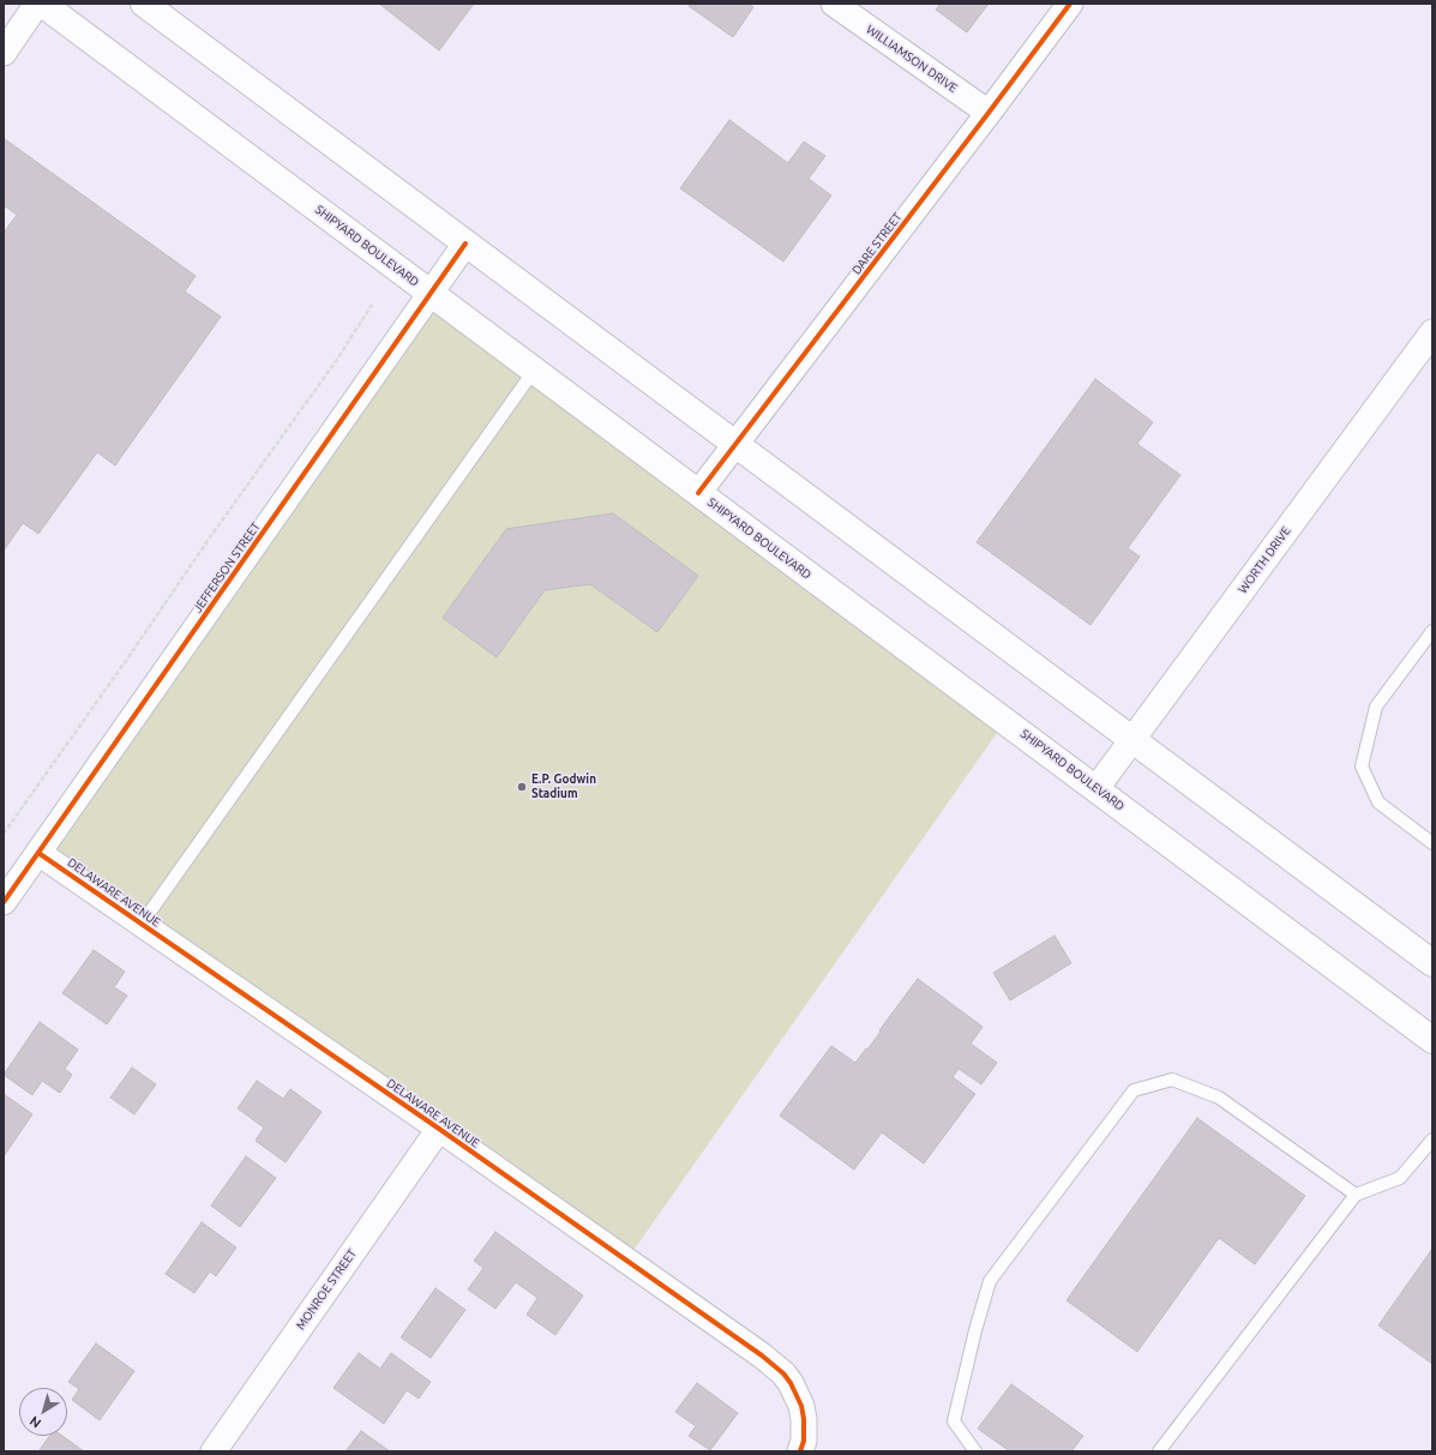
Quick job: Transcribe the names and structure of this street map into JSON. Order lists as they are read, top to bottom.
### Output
{
  "streets": {
    "main road": ["SHIPYARD BOULEVARD"],
    "street": [
      "WILLIAMSON DRIVE",
      "DARE STREET",
      "WORTH DRIVE",
      "JEFFERSON STREET",
      "DELAWARE AVENUE",
      "MONROE STREET"
    ]
  },
  "crossings": [
    ["WILLIAMSON DRIVE", "DARE STREET"],
    ["DARE STREET", "SHIPYARD BOULEVARD"],
    ["SHIPYARD BOULEVARD", "WORTH DRIVE"],
    ["SHIPYARD BOULEVARD", "JEFFERSON STREET"],
    ["JEFFERSON STREET", "DELAWARE AVENUE"],
    ["DELAWARE AVENUE", "MONROE STREET"]
  ],
  "places": ["E.P. Godwin Stadium"],
  "north": "bottom left"
}
